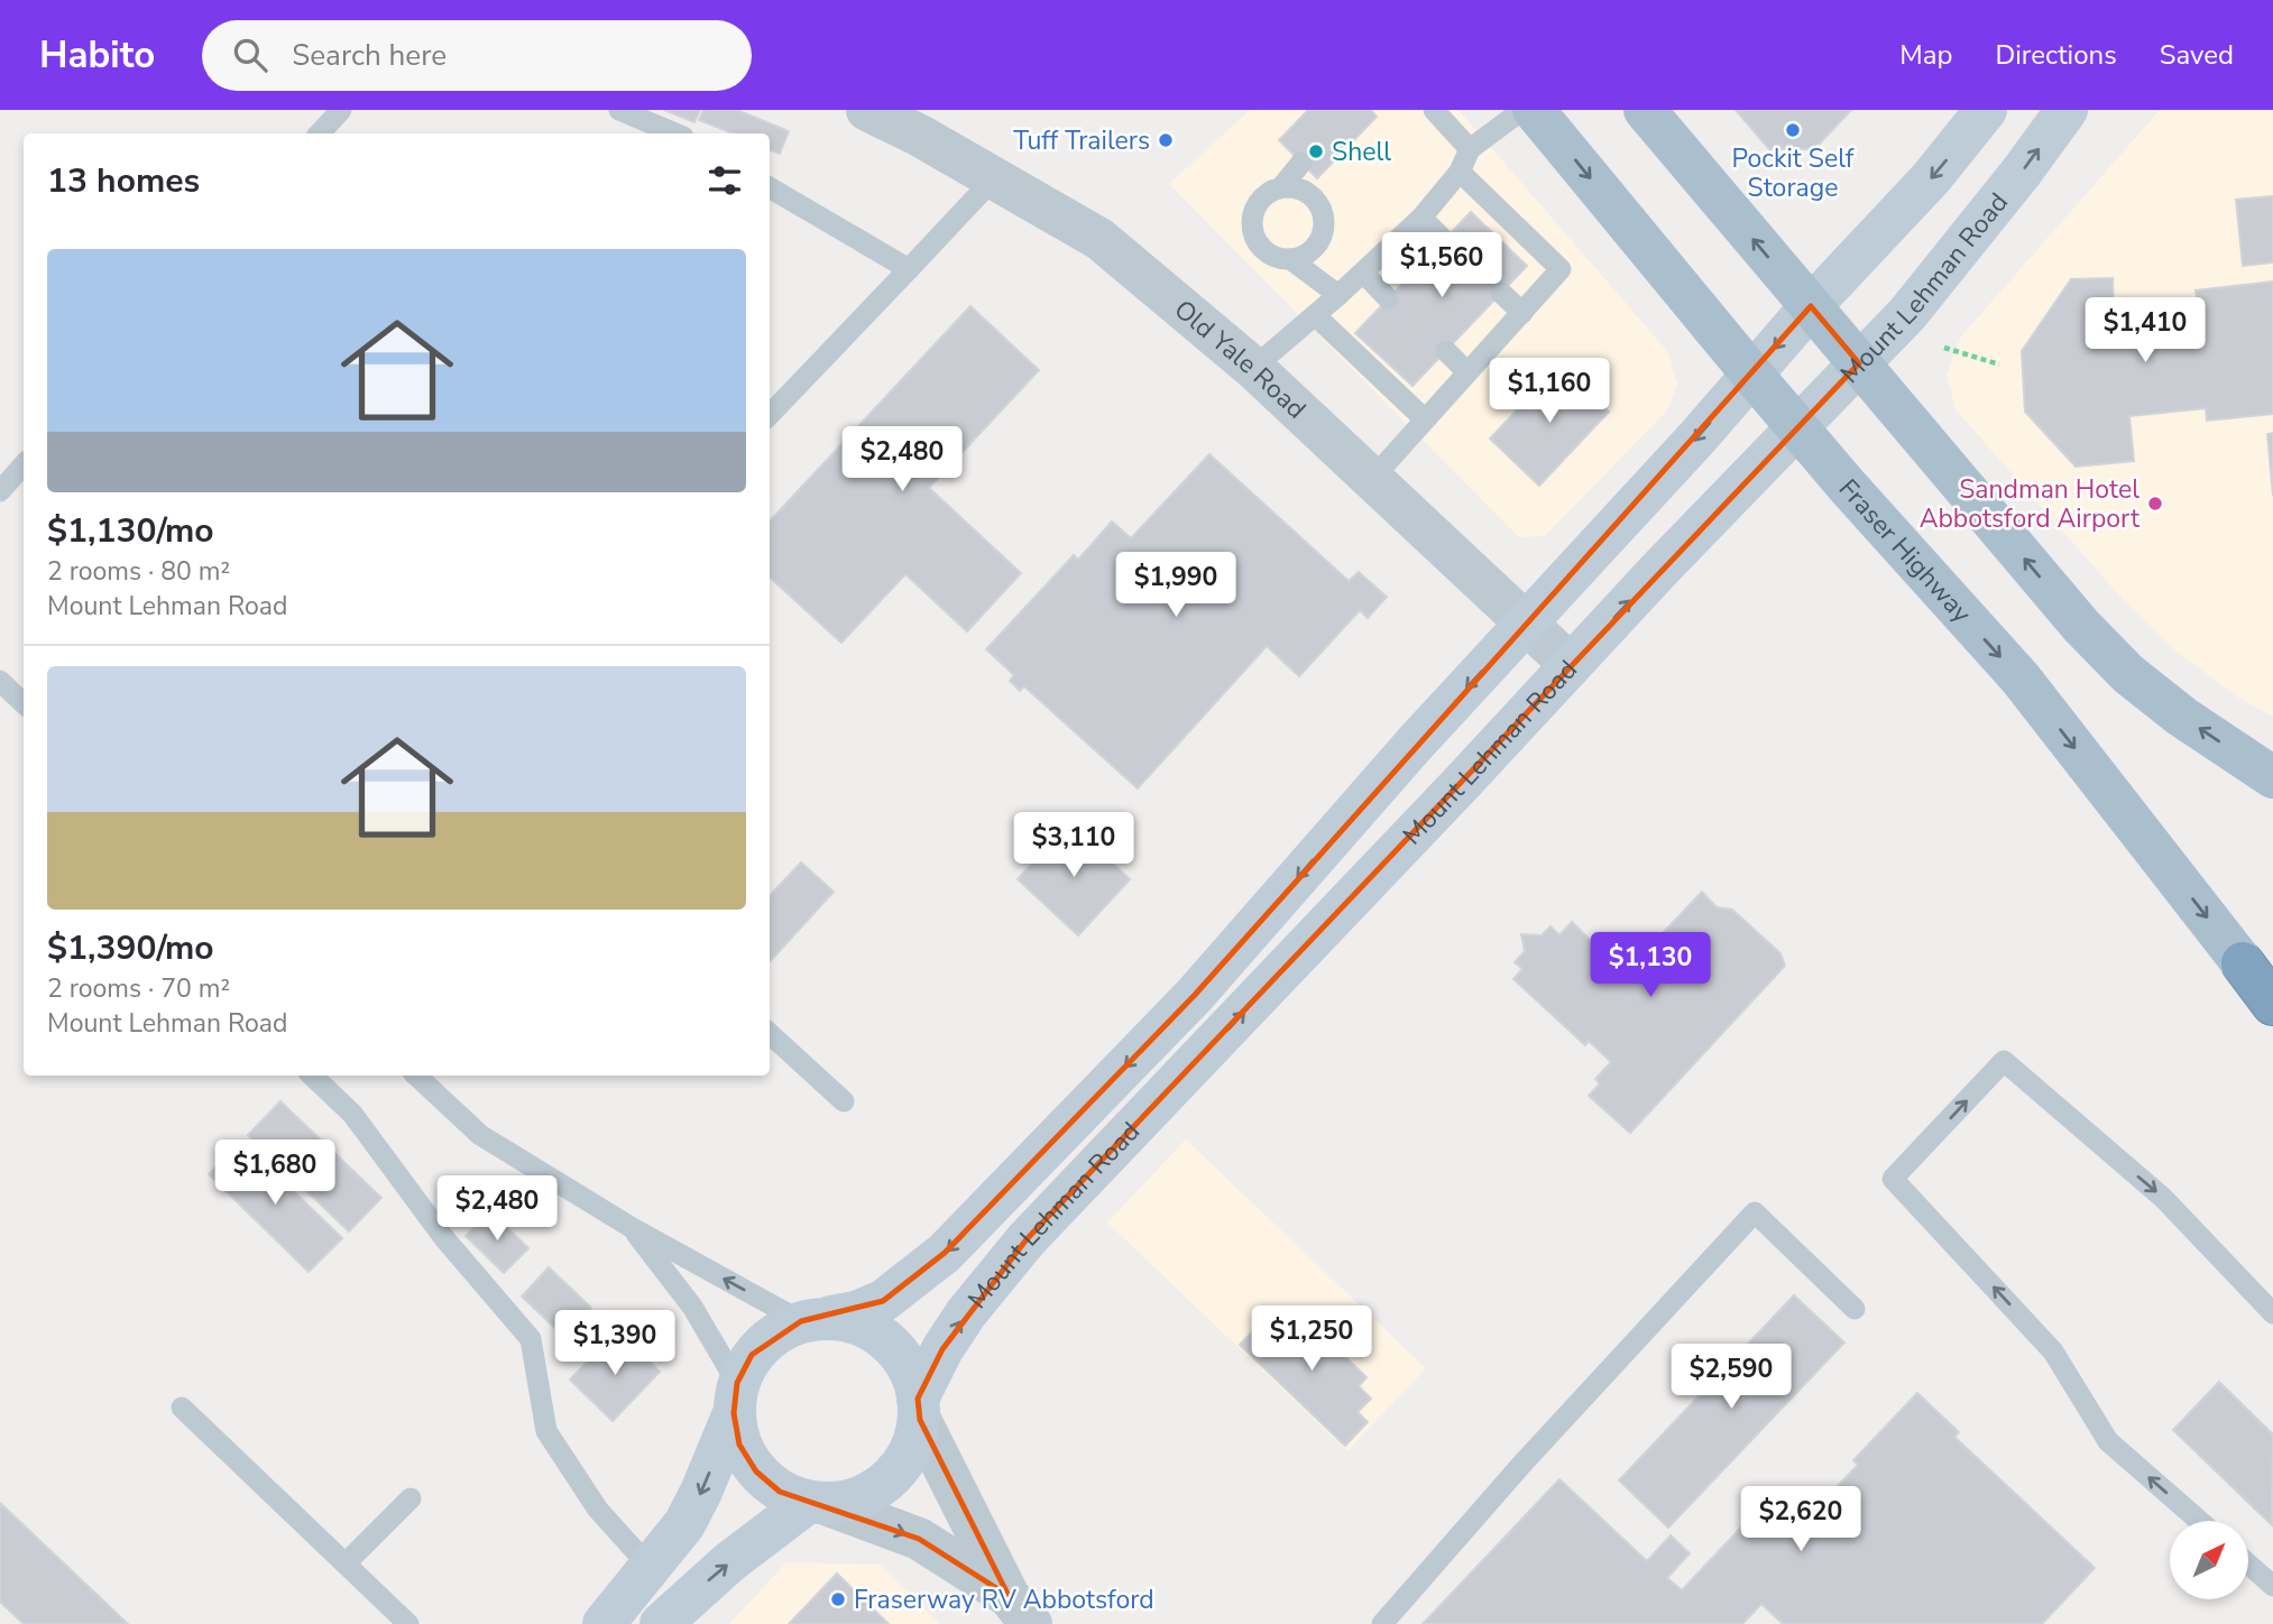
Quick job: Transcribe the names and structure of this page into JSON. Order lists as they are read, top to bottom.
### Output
{
  "streets": {
    "main road": ["Mount Lehman Road", "Fraser Highway"],
    "street": ["Old Yale Road"]
  },
  "crossings": [
    ["Mount Lehman Road", "Old Yale Road"],
    ["Mount Lehman Road", "Fraser Highway"]
  ],
  "places": [
    "Pockit Self Storage",
    "Tuff Trailers",
    "Shell",
    "Sandman Hotel Abbotsford Airport",
    "Fraserway RV Abbotsford"
  ],
  "north": "top right",
  "page": {
    "header": "Habito",
    "search": "Search here",
    "nav": ["Map", "Directions", "Saved"],
    "heading": "13 homes",
    "list": [
      {
        "name": "$1,130/mo",
        "note": "2 rooms · 80 m² · Mount Lehman Road"
      },
      {
        "name": "$1,390/mo",
        "note": "2 rooms · 70 m² · Mount Lehman Road"
      }
    ],
    "price": [
      "$1,560",
      "$1,410",
      "$1,160",
      "$2,480",
      "$1,990",
      "$3,110",
      "$1,130",
      "$1,680",
      "$2,480",
      "$1,250",
      "$1,390",
      "$2,590",
      "$2,620"
    ]
  }
}
